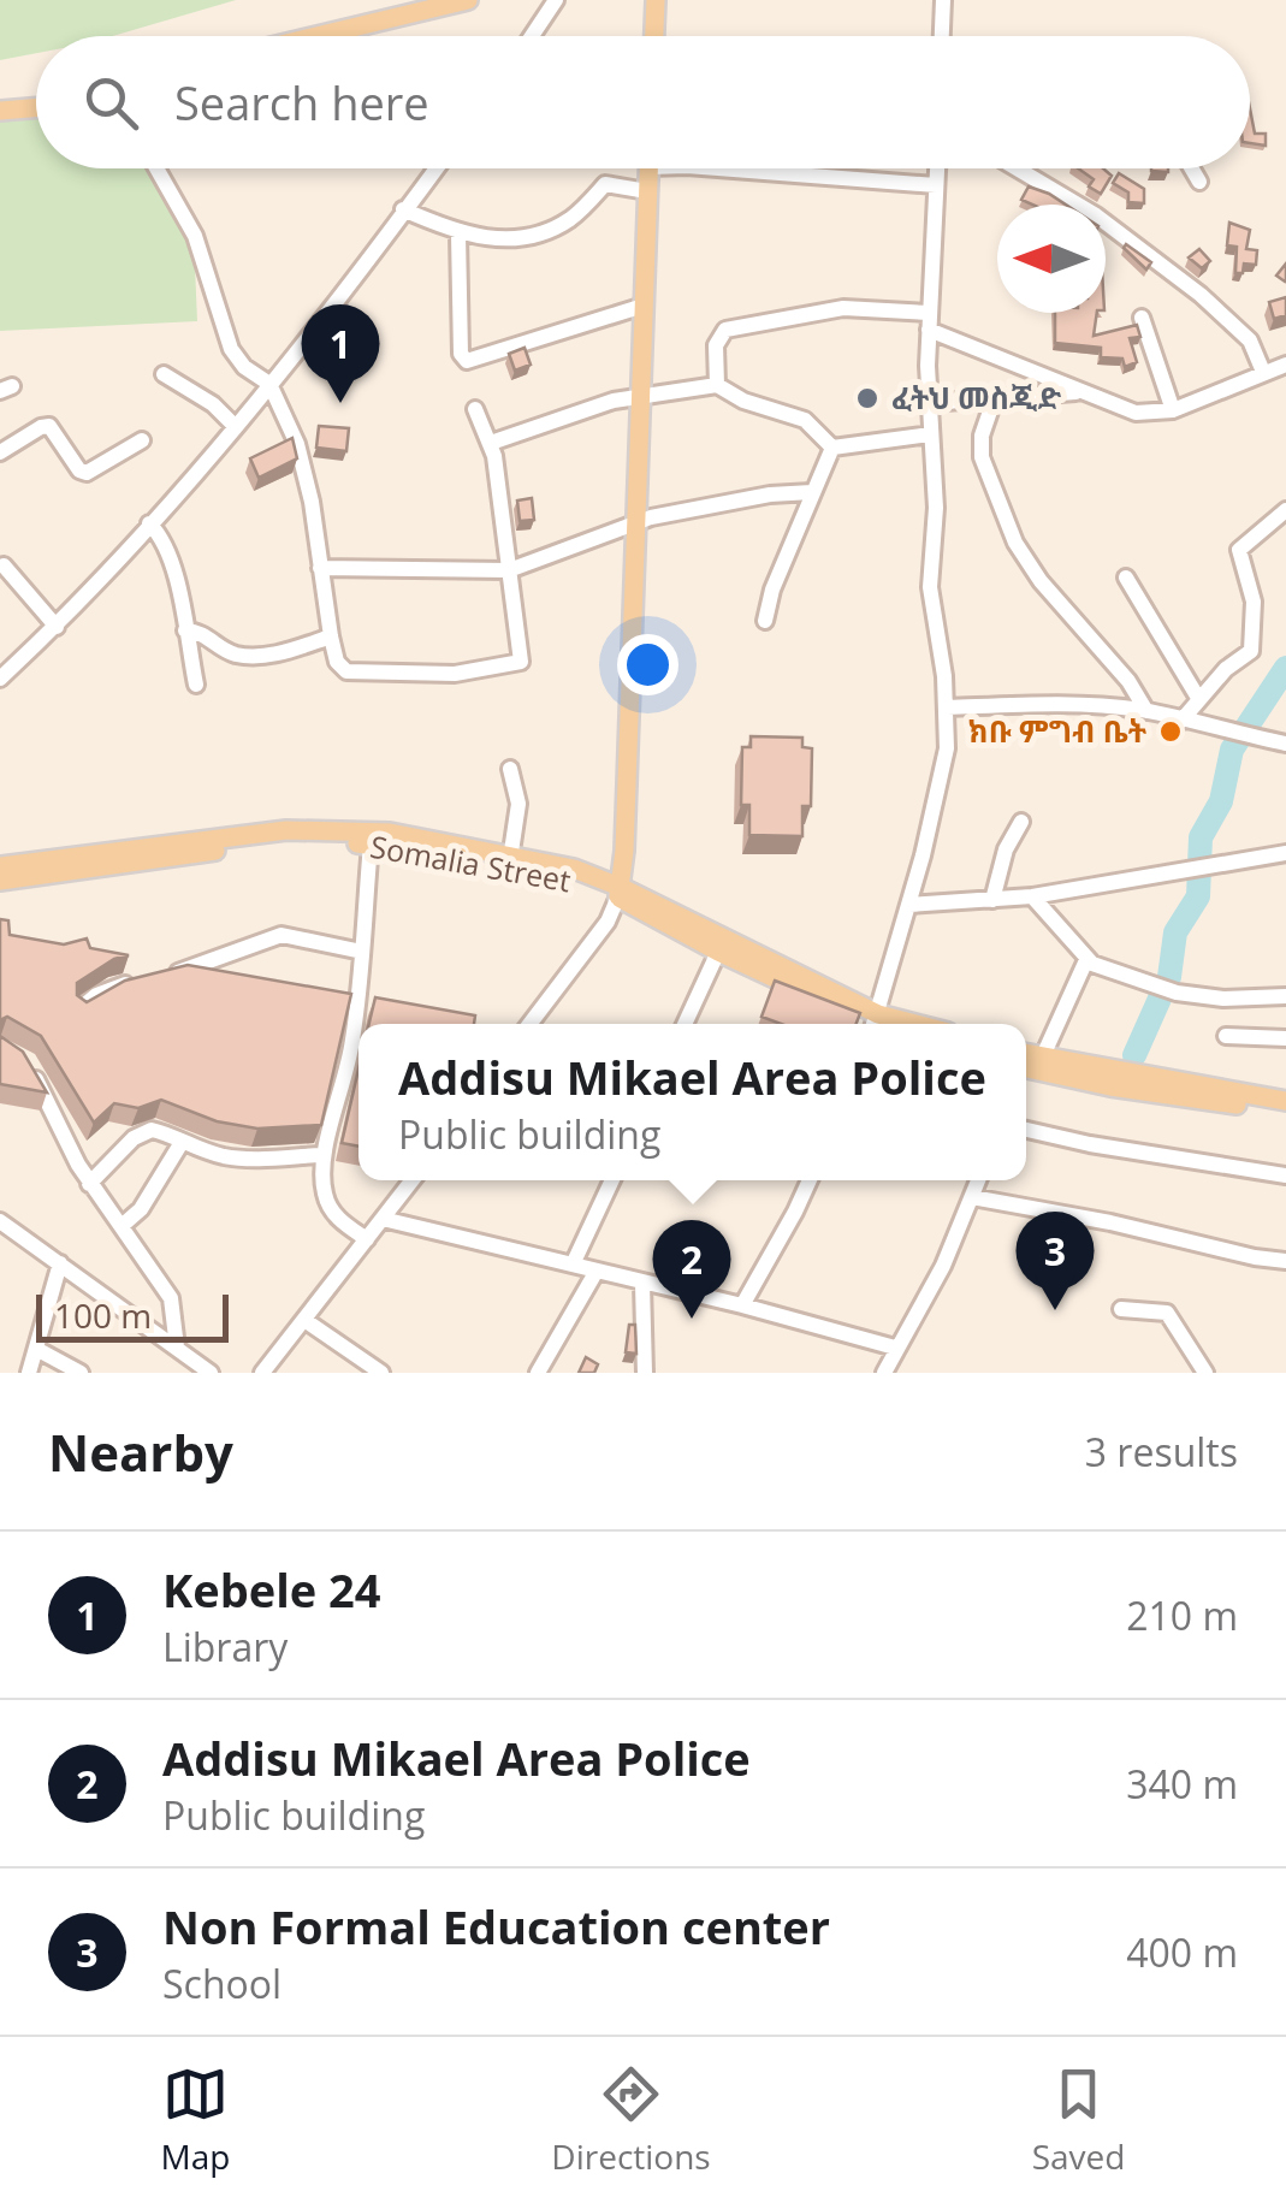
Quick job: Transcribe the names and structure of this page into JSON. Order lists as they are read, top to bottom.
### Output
{
  "streets": {
    "main road": ["Somalia Street"]
  },
  "places": ["ፈትህ መስጂድ", "ክቡ ምግብ ቤት"],
  "scale_bar": "100 m",
  "north": "left",
  "page": {
    "search": "Search here",
    "pins": ["1", "3", "2"],
    "popup": ["Addisu Mikael Area Police", "Public building"],
    "scale": "100 m",
    "heading": ["Nearby", "3 results"],
    "list": [
      {
        "mark": "1",
        "name": "Kebele 24",
        "note": "Library",
        "value": "210 m"
      },
      {
        "mark": "2",
        "name": "Addisu Mikael Area Police",
        "note": "Public building",
        "value": "340 m"
      },
      {
        "mark": "3",
        "name": "Non Formal Education center",
        "note": "School",
        "value": "400 m"
      }
    ],
    "nav": ["Map", "Directions", "Saved"]
  }
}
